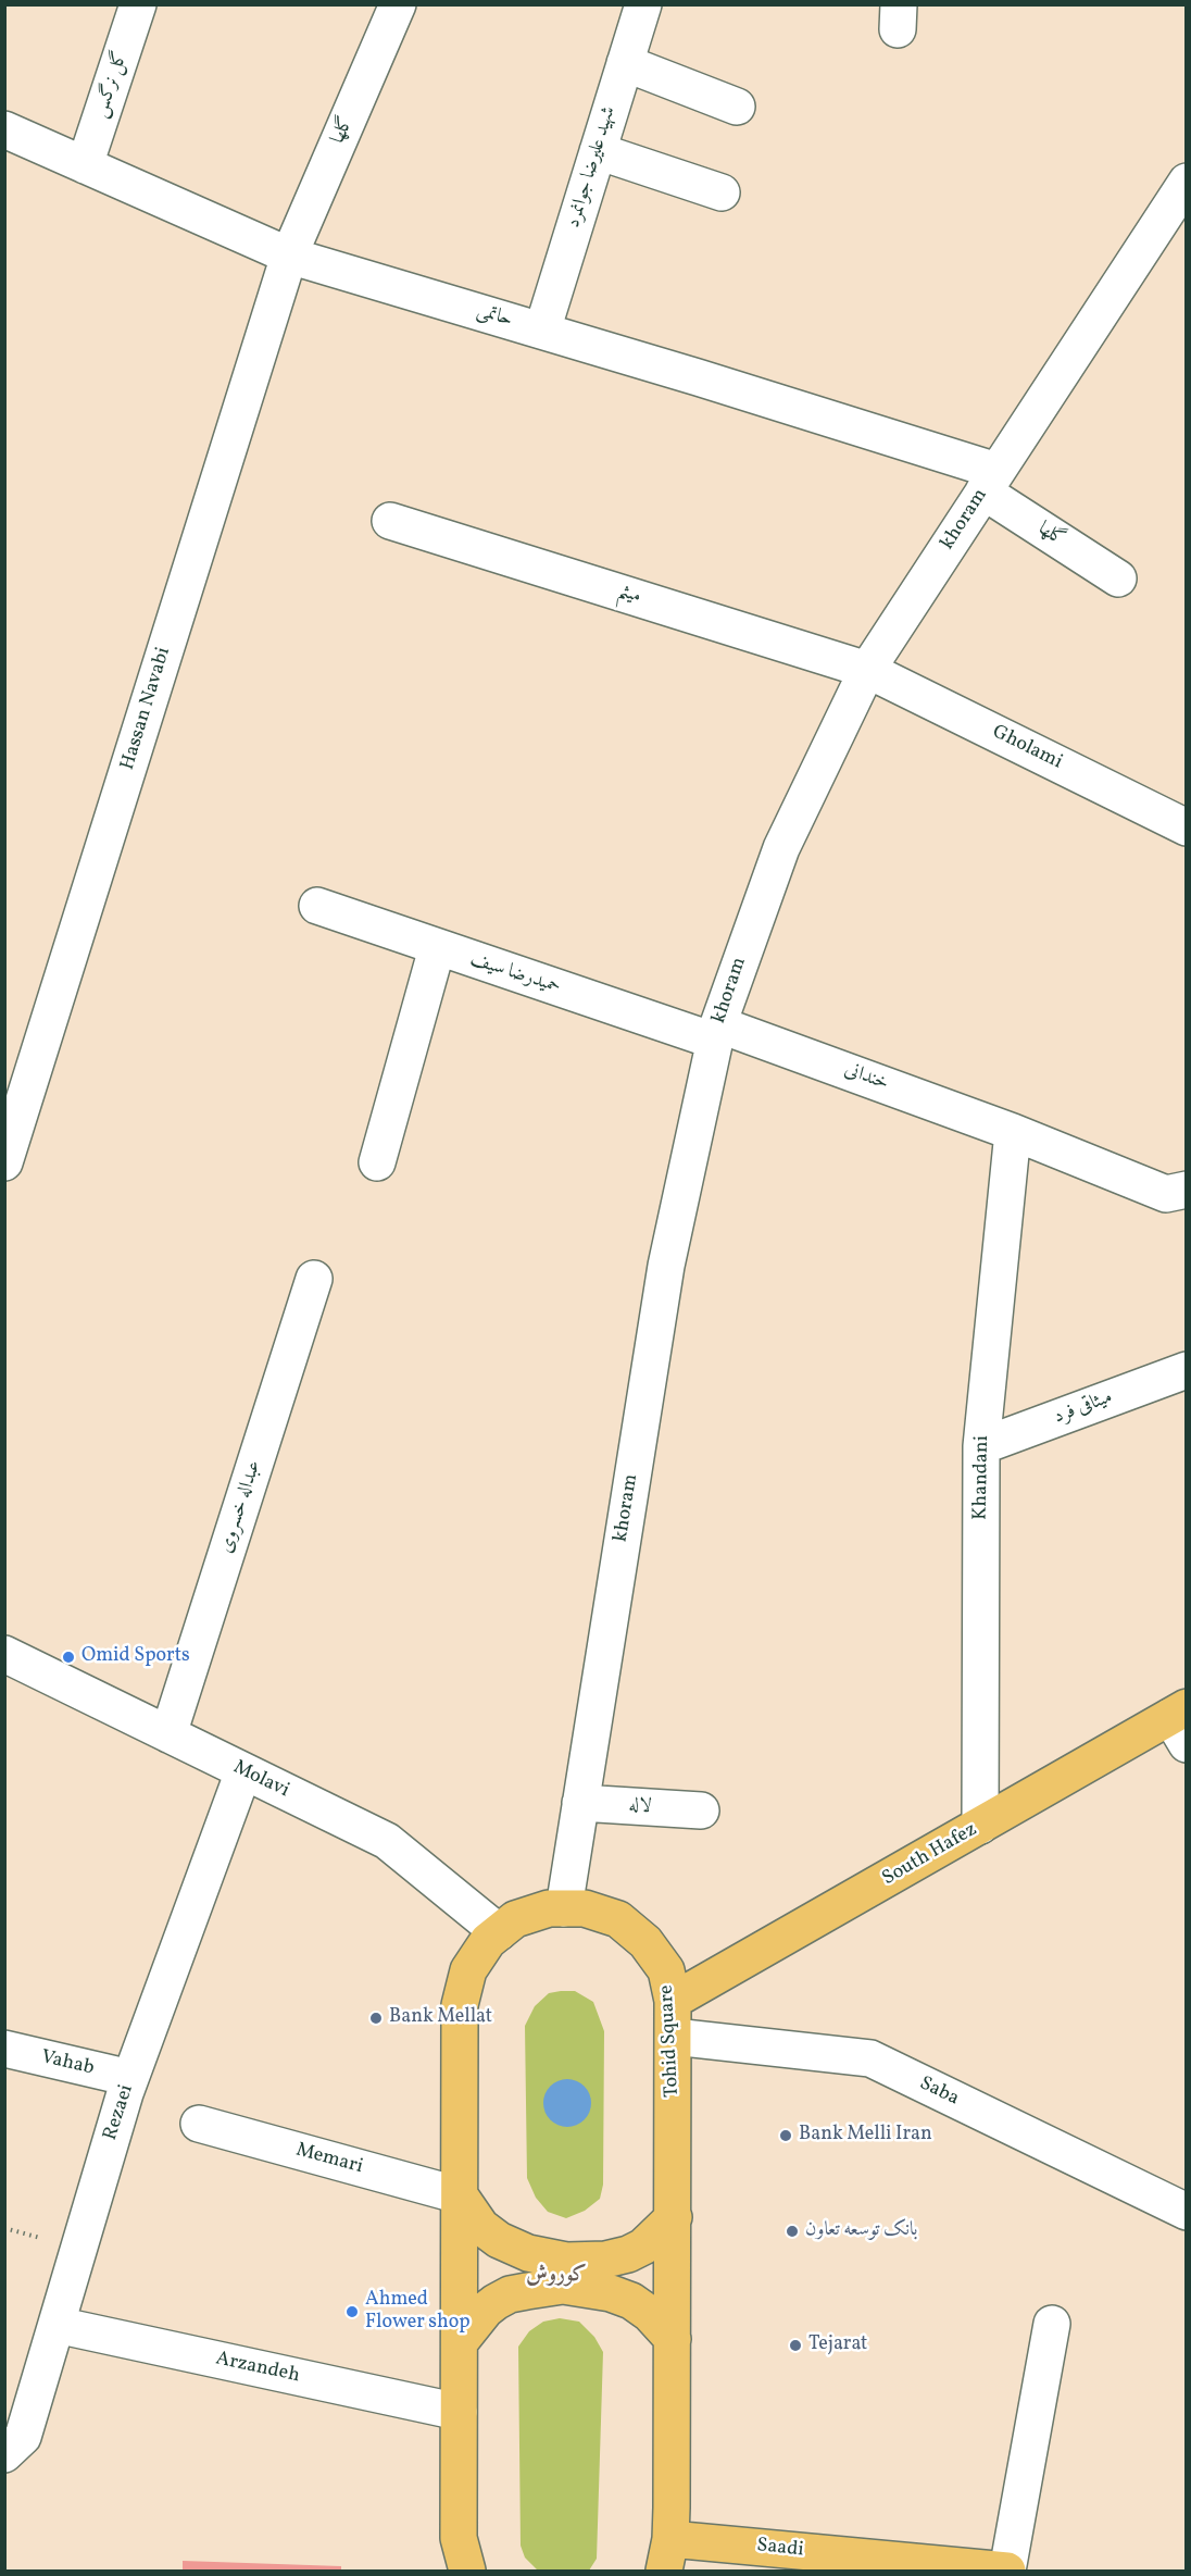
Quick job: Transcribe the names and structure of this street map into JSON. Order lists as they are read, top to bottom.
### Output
{
  "streets": {
    "main road": ["South Hafez", "Tohid Square", "Saadi"],
    "street": [
      "گل نرگس",
      "گلها",
      "شهید علیرضا جوانمرد",
      "حاتمی",
      "khoram",
      "میثم",
      "Hassan Navabi",
      "Gholami",
      "حمیدرضا سیف",
      "خندانی",
      "میثاقی فرد",
      "Khandani",
      "عبداله خسروی",
      "Molavi",
      "لاله",
      "Vahab",
      "Saba",
      "Rezaei",
      "Memari",
      "Arzandeh"
    ]
  },
  "crossings": [
    ["گل نرگس", "حاتمی"],
    ["گلها", "حاتمی"],
    ["گلها", "khoram"],
    ["گلها", "Hassan Navabi"],
    ["شهید علیرضا جوانمرد", "حاتمی"],
    ["حاتمی", "khoram"],
    ["حاتمی", "Hassan Navabi"],
    ["khoram", "میثم"],
    ["khoram", "Gholami"],
    ["khoram", "حمیدرضا سیف"],
    ["khoram", "خندانی"],
    ["khoram", "لاله"],
    ["khoram", "Tohid Square"],
    ["میثم", "Gholami"],
    ["حمیدرضا سیف", "خندانی"],
    ["خندانی", "Khandani"],
    ["میثاقی فرد", "Khandani"],
    ["Khandani", "South Hafez"],
    ["عبداله خسروی", "Molavi"],
    ["Molavi", "Tohid Square"],
    ["Molavi", "Rezaei"],
    ["South Hafez", "Tohid Square"],
    ["Tohid Square", "Saba"],
    ["Tohid Square", "Memari"],
    ["Tohid Square", "Arzandeh"],
    ["Tohid Square", "Saadi"],
    ["Vahab", "Rezaei"],
    ["Rezaei", "Arzandeh"]
  ],
  "districts": ["کوروش"],
  "places": [
    "Omid Sports",
    "Bank Mellat",
    "Bank Melli Iran",
    "بانک توسعه تعاون",
    "Ahmed Flower shop",
    "Tejarat"
  ]
}
